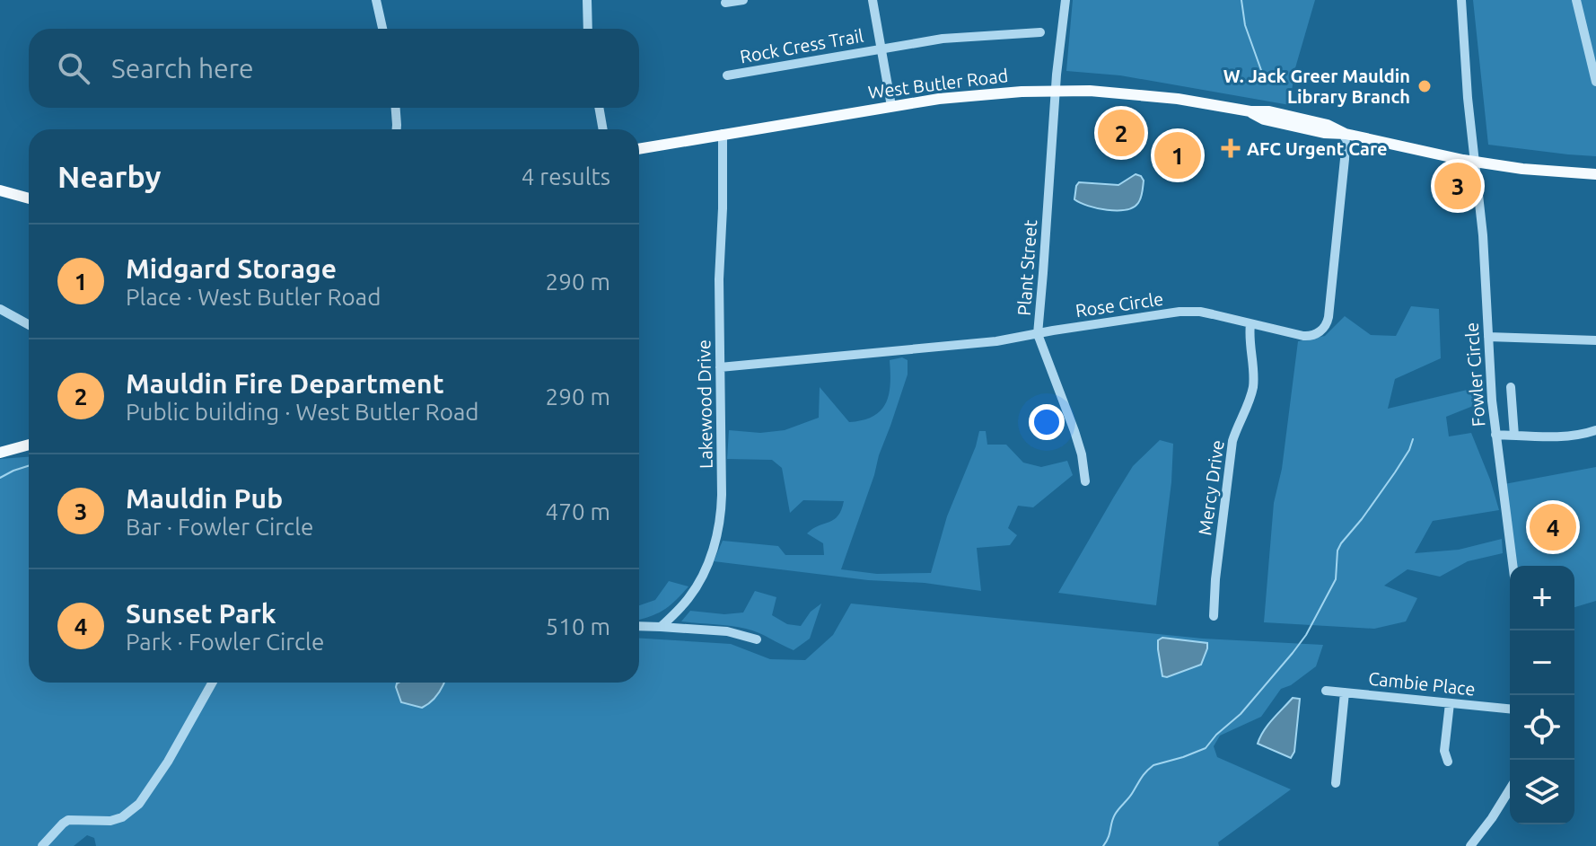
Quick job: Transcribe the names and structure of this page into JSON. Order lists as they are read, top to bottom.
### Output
{
  "streets": {
    "main road": ["West Butler Road"],
    "street": [
      "Rock Cress Trail",
      "Plant Street",
      "Rose Circle",
      "Fowler Circle",
      "Lakewood Drive",
      "Mercy Drive",
      "Cambie Place"
    ]
  },
  "crossings": [
    ["West Butler Road", "Plant Street"],
    ["West Butler Road", "Rose Circle"],
    ["West Butler Road", "Fowler Circle"],
    ["West Butler Road", "Lakewood Drive"],
    ["Plant Street", "Rose Circle"],
    ["Rose Circle", "Lakewood Drive"],
    ["Rose Circle", "Mercy Drive"]
  ],
  "places": {
    "other": ["W. Jack Greer Mauldin Library Branch"],
    "health": ["AFC Urgent Care"]
  },
  "page": {
    "search": "Search here",
    "pins": [
      "2",
      "1",
      "3",
      "4"
    ],
    "heading": ["Nearby", "4 results"],
    "list": [
      {
        "mark": "1",
        "name": "Midgard Storage",
        "note": "Place · West Butler Road",
        "value": "290 m"
      },
      {
        "mark": "2",
        "name": "Mauldin Fire Department",
        "note": "Public building · West Butler Road",
        "value": "290 m"
      },
      {
        "mark": "3",
        "name": "Mauldin Pub",
        "note": "Bar · Fowler Circle",
        "value": "470 m"
      },
      {
        "mark": "4",
        "name": "Sunset Park",
        "note": "Park · Fowler Circle",
        "value": "510 m"
      }
    ],
    "map_buttons": ["+", "−"]
  }
}
